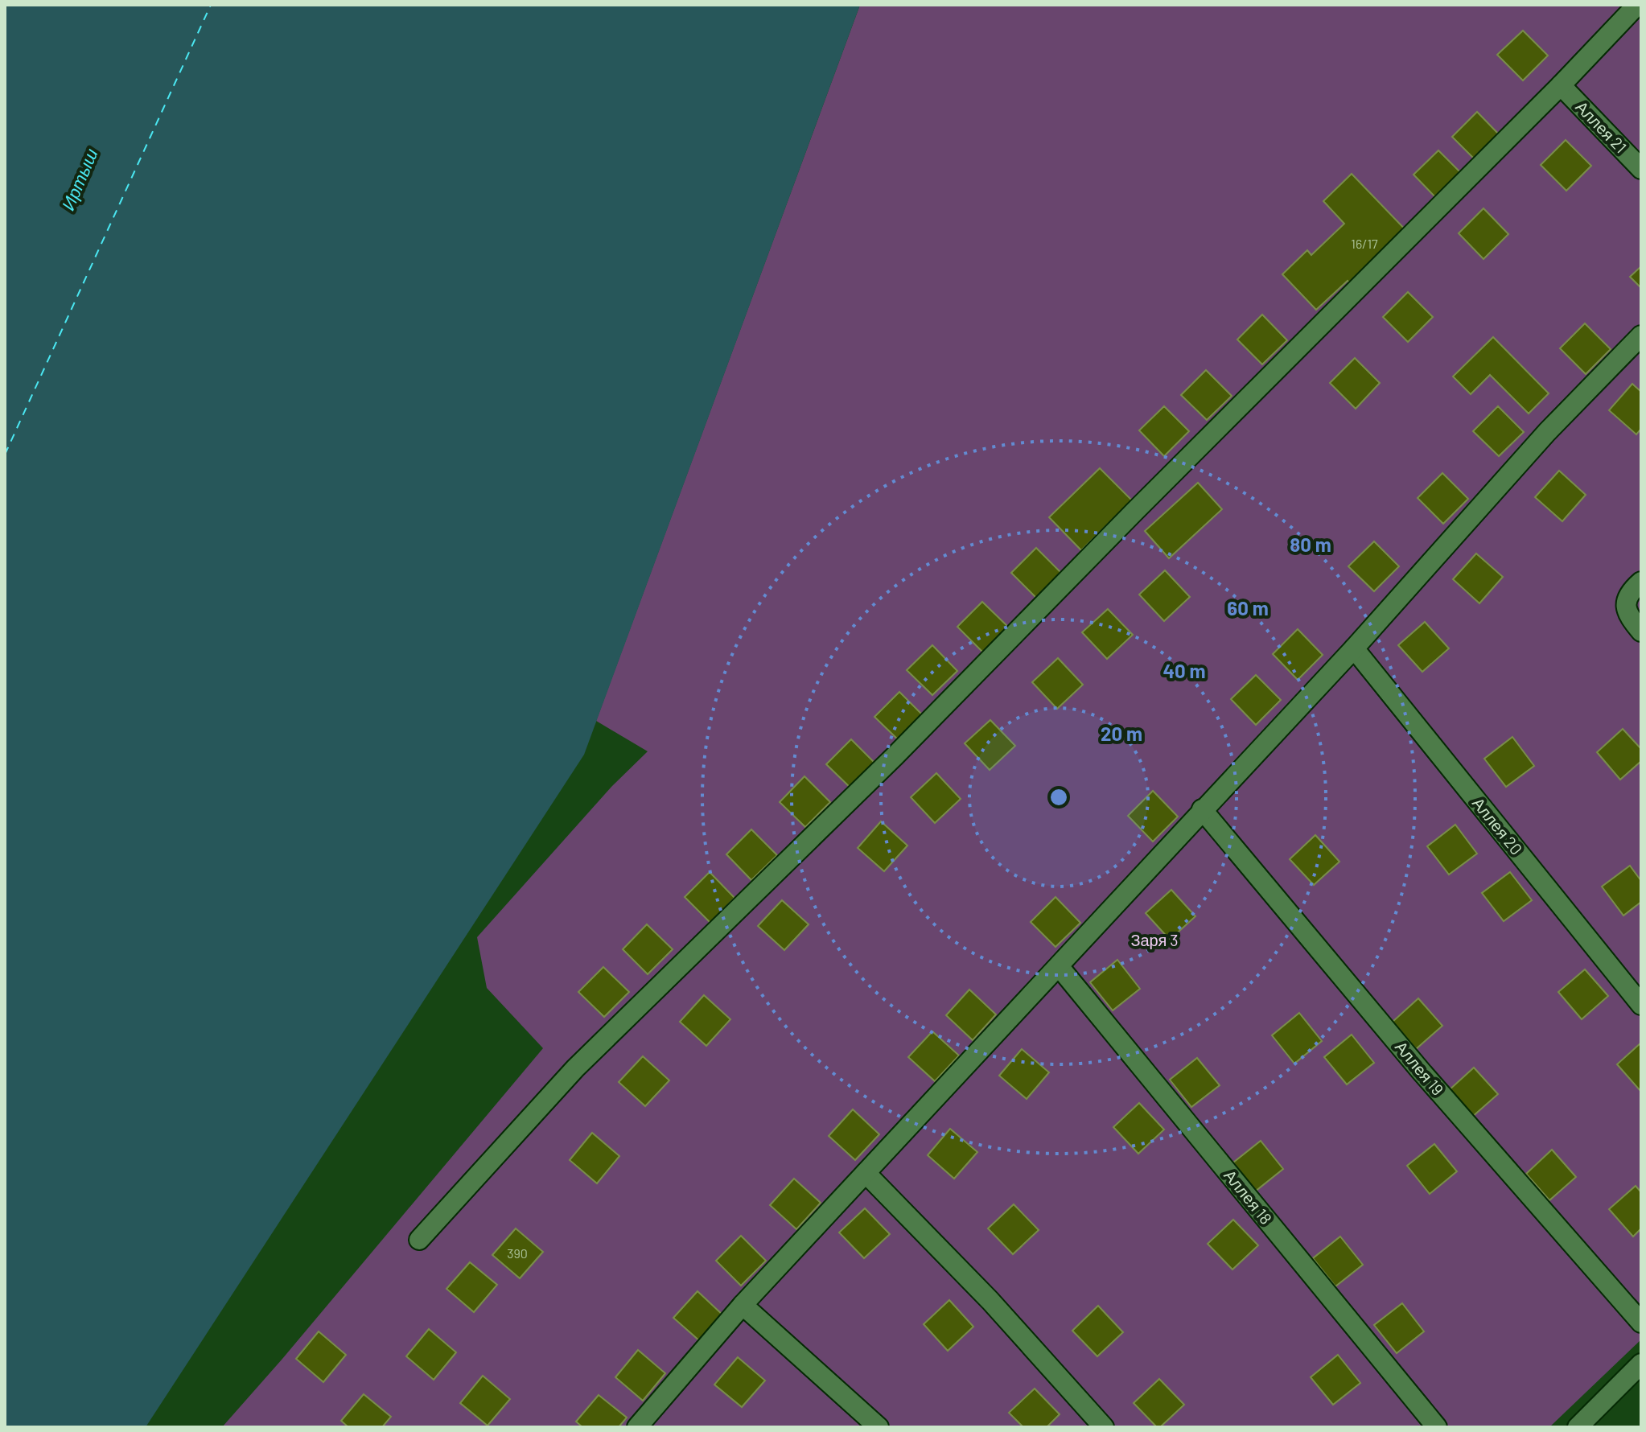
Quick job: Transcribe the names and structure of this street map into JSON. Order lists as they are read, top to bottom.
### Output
{
  "streets": {
    "street": [
      "Аллея 21",
      "Аллея 20",
      "Аллея 19",
      "Аллея 18"
    ]
  },
  "water": ["Иртыш"],
  "parks": ["Заря 3"],
  "house_numbers": ["16/17", "390"],
  "rings": [
    "80 m",
    "60 m",
    "40 m",
    "20 m"
  ]
}
